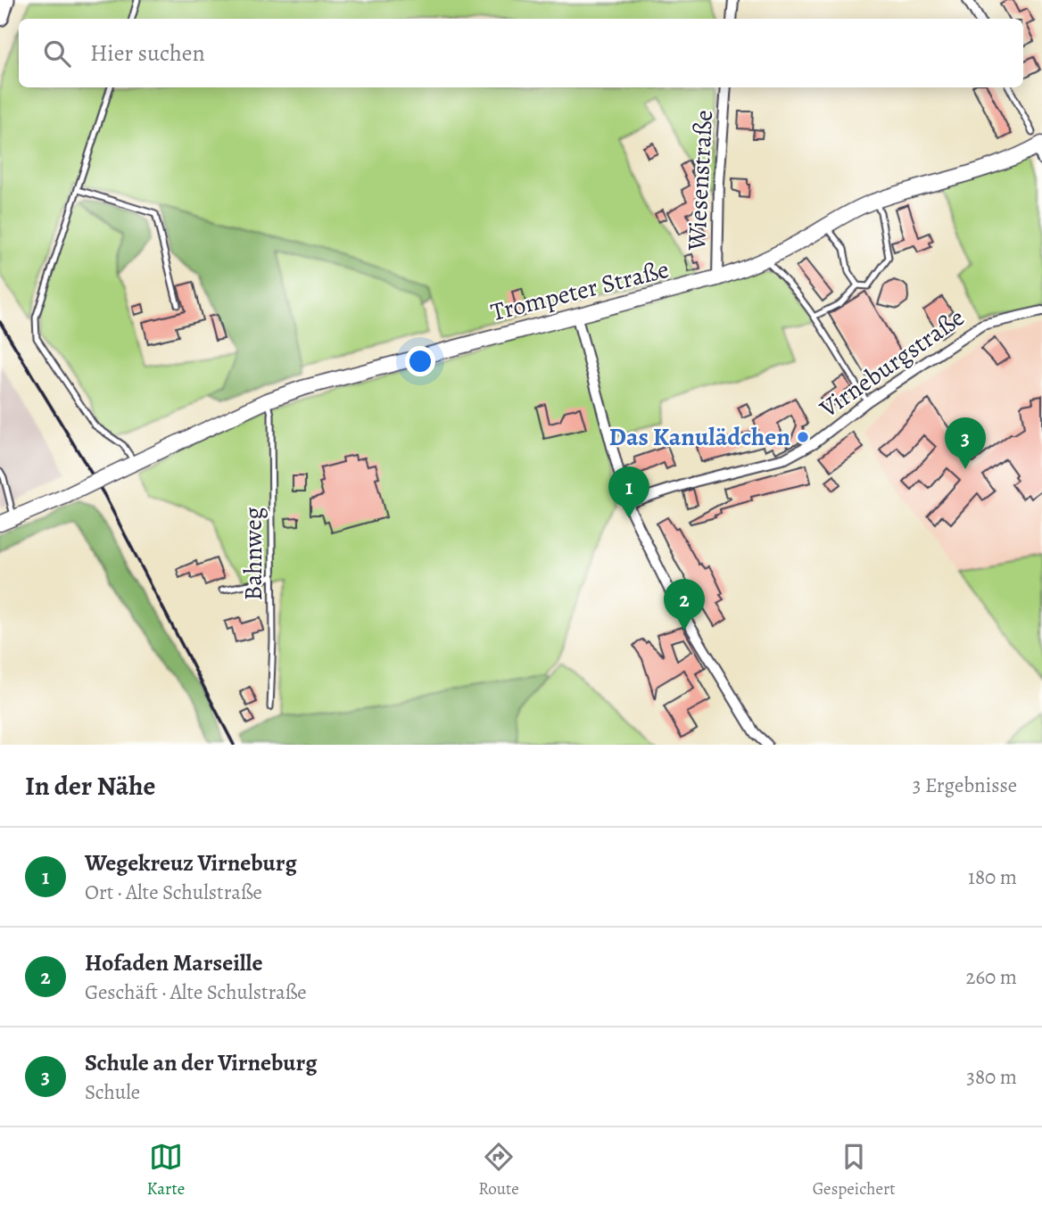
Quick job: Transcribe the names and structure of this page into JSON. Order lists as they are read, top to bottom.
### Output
{
  "streets": {
    "main road": ["Trompeter Straße"],
    "street": ["Wiesenstraße", "Virneburgstraße"],
    "lane": ["Bahnweg"]
  },
  "crossings": [
    ["Wiesenstraße", "Trompeter Straße"],
    ["Trompeter Straße", "Bahnweg"]
  ],
  "places": ["Das Kanulädchen"],
  "page": {
    "search": "Hier suchen",
    "pins": ["3", "1", "2"],
    "heading": ["In der Nähe", "3 Ergebnisse"],
    "list": [
      {
        "mark": "1",
        "name": "Wegekreuz Virneburg",
        "note": "Ort · Alte Schulstraße",
        "value": "180 m"
      },
      {
        "mark": "2",
        "name": "Hofaden Marseille",
        "note": "Geschäft · Alte Schulstraße",
        "value": "260 m"
      },
      {
        "mark": "3",
        "name": "Schule an der Virneburg",
        "note": "Schule",
        "value": "380 m"
      }
    ],
    "nav": ["Karte", "Route", "Gespeichert"]
  }
}
